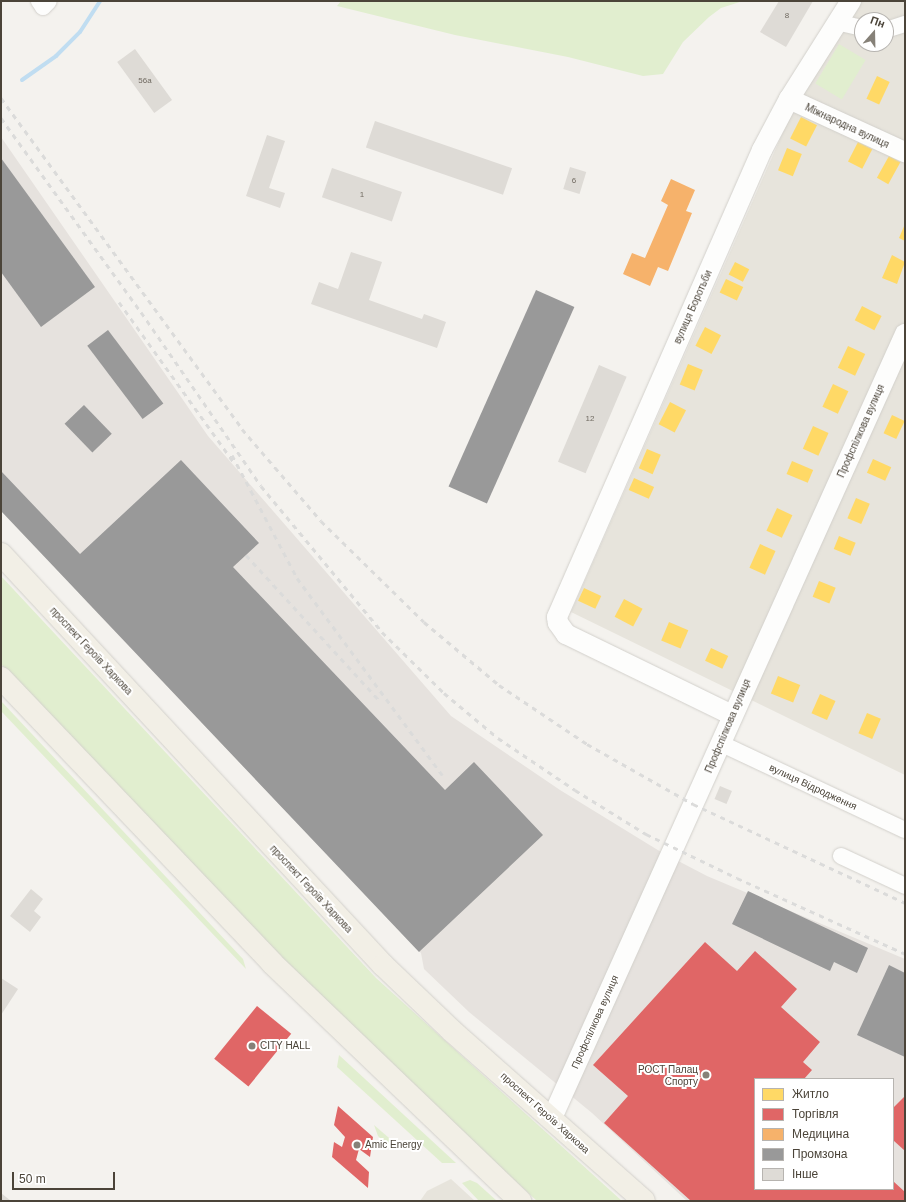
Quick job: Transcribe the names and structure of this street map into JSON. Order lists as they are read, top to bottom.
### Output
{
  "streets": {
    "main road": ["проспект Героїв Харкова"],
    "street": [
      "Міжнародна вулиця",
      "вулиця Боротьби",
      "Профспілкова вулиця",
      "вулиця Відродження"
    ]
  },
  "crossings": [
    ["Міжнародна вулиця", "вулиця Боротьби"],
    ["вулиця Боротьби", "Профспілкова вулиця"],
    ["Профспілкова вулиця", "проспект Героїв Харкова"],
    ["Профспілкова вулиця", "вулиця Відродження"]
  ],
  "places": ["CITY HALL", "РОСТ Палац Спорту", "Amic Energy"],
  "house_numbers": [
    "8",
    "56а",
    "6",
    "1",
    "12"
  ],
  "legend": [
    "Житло",
    "Торгівля",
    "Медицина",
    "Промзона",
    "Інше"
  ],
  "scale_bar": "50 m",
  "north": "top"
}
